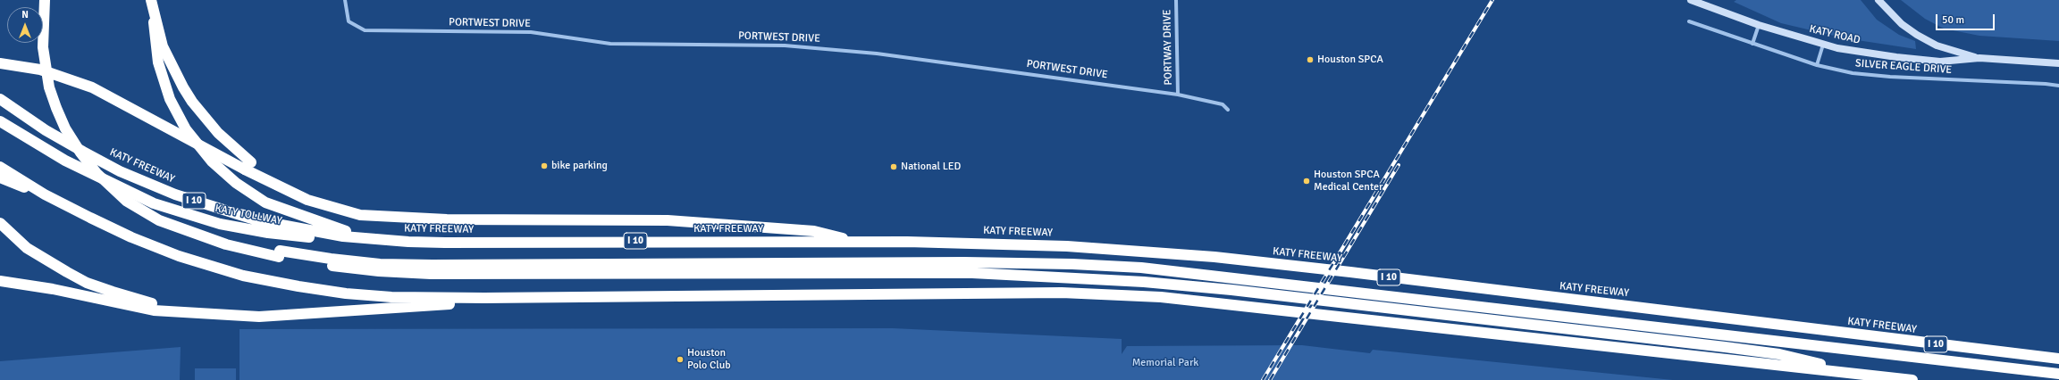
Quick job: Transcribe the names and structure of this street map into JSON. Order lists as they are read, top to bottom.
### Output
{
  "streets": {
    "highway": ["KATY FREEWAY", "I 10", "KATY TOLLWAY"],
    "main road": ["KATY ROAD"],
    "street": ["PORTWEST DRIVE", "PORTWAY DRIVE", "SILVER EAGLE DRIVE"]
  },
  "crossings": [
    ["PORTWEST DRIVE", "PORTWAY DRIVE"],
    ["KATY FREEWAY", "KATY TOLLWAY"]
  ],
  "parks": ["Memorial Park"],
  "places": [
    "Houston SPCA",
    "bike parking",
    "National LED",
    "Houston SPCA Medical Center",
    "Houston Polo Club"
  ],
  "scale_bar": "50 m",
  "north": "top"
}
